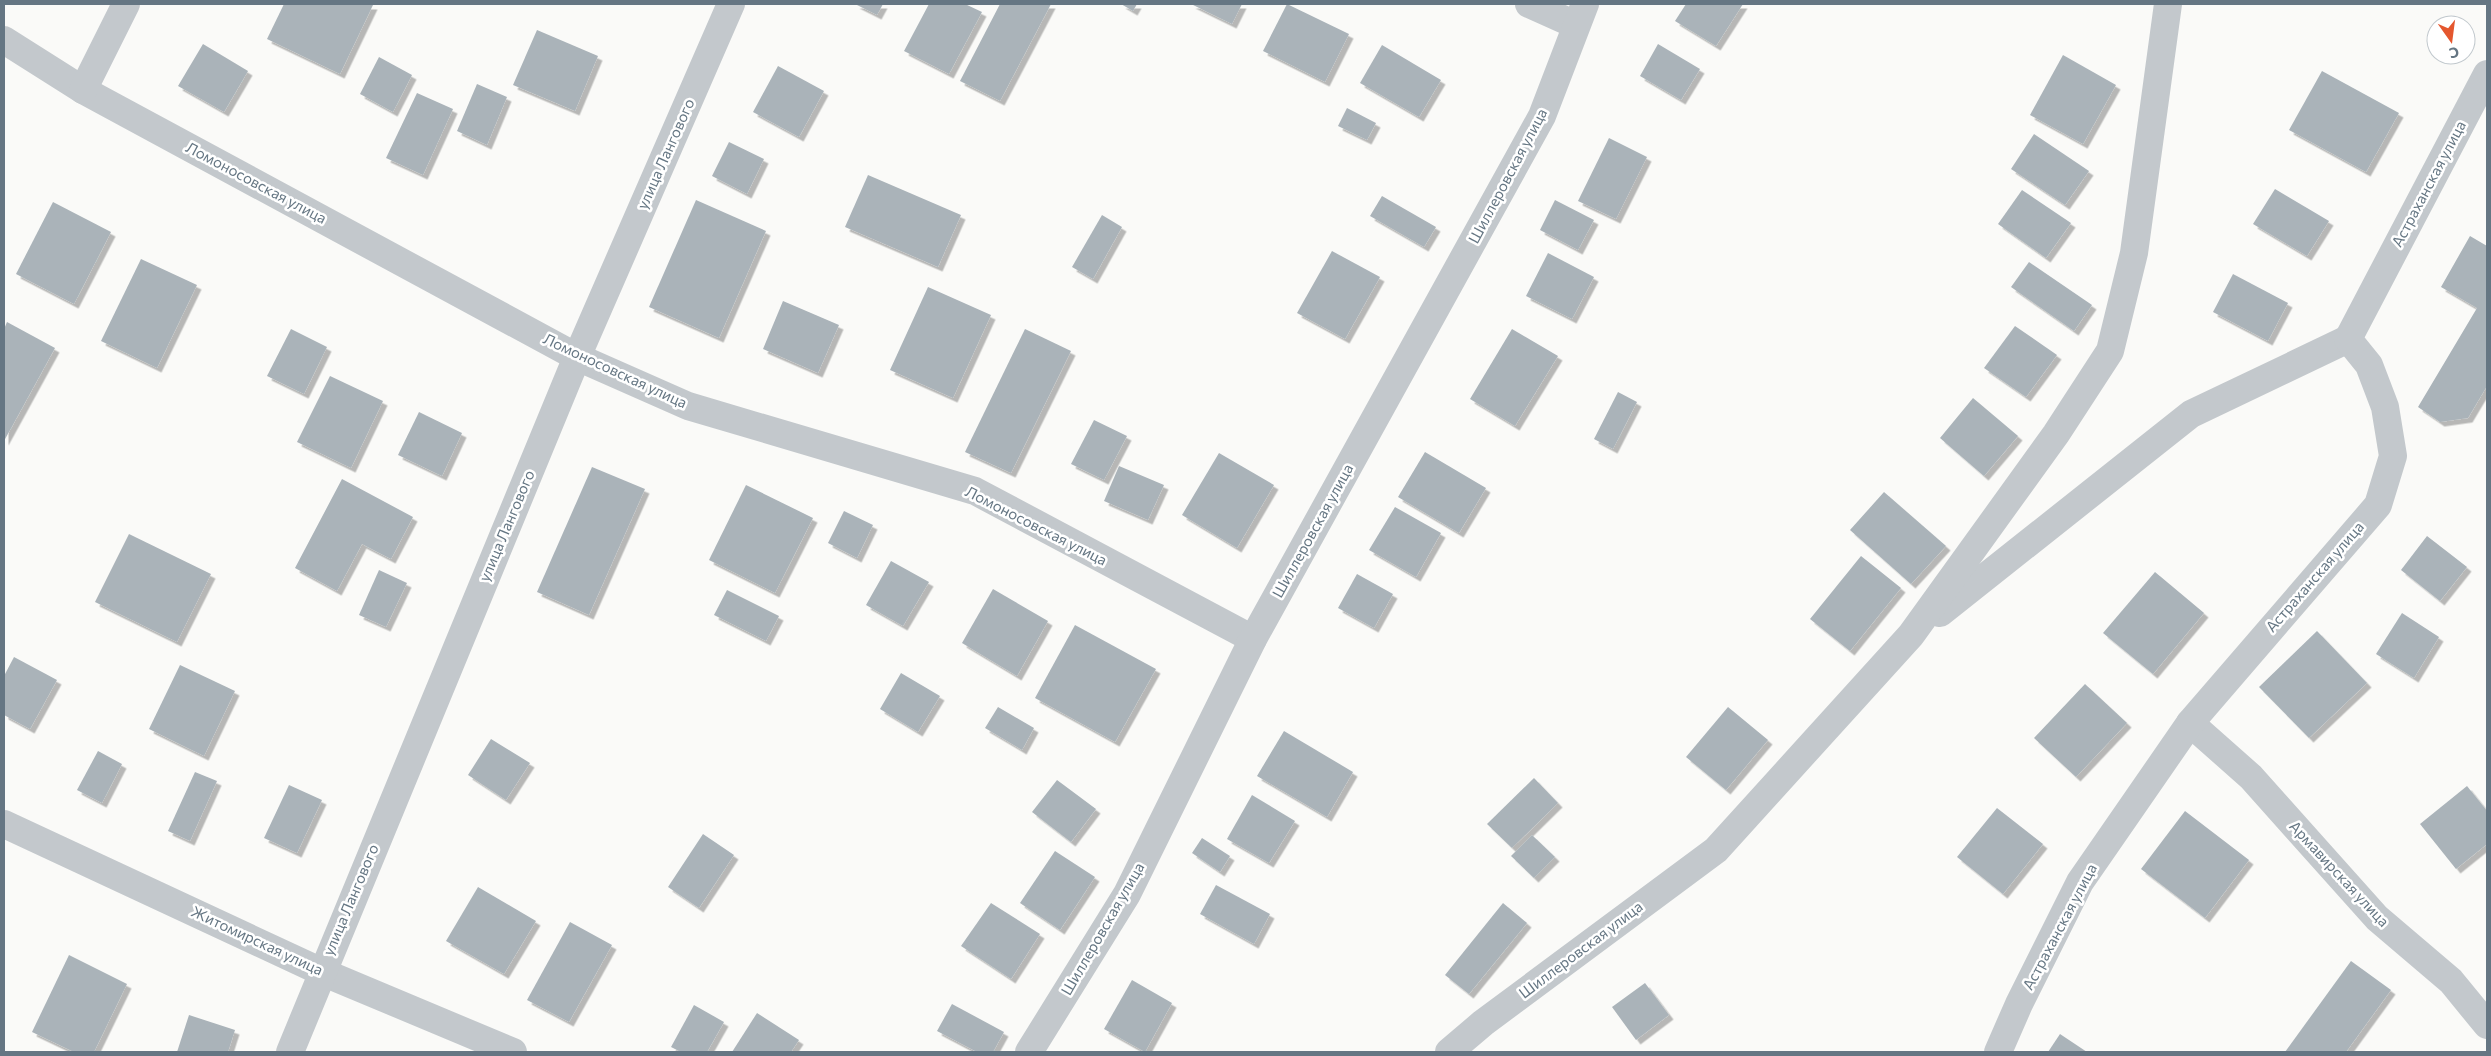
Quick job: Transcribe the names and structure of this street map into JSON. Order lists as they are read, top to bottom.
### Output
{
  "streets": {
    "street": [
      "улица Лангового",
      "Шиллеровская улица",
      "Ломоносовская улица",
      "Астраханская улица",
      "Армавирская улица",
      "Житомирская улица"
    ]
  },
  "crossings": [
    ["улица Лангового", "Ломоносовская улица"],
    ["улица Лангового", "Житомирская улица"],
    ["Шиллеровская улица", "Ломоносовская улица"],
    ["Астраханская улица", "Армавирская улица"]
  ],
  "north": "bottom"
}
